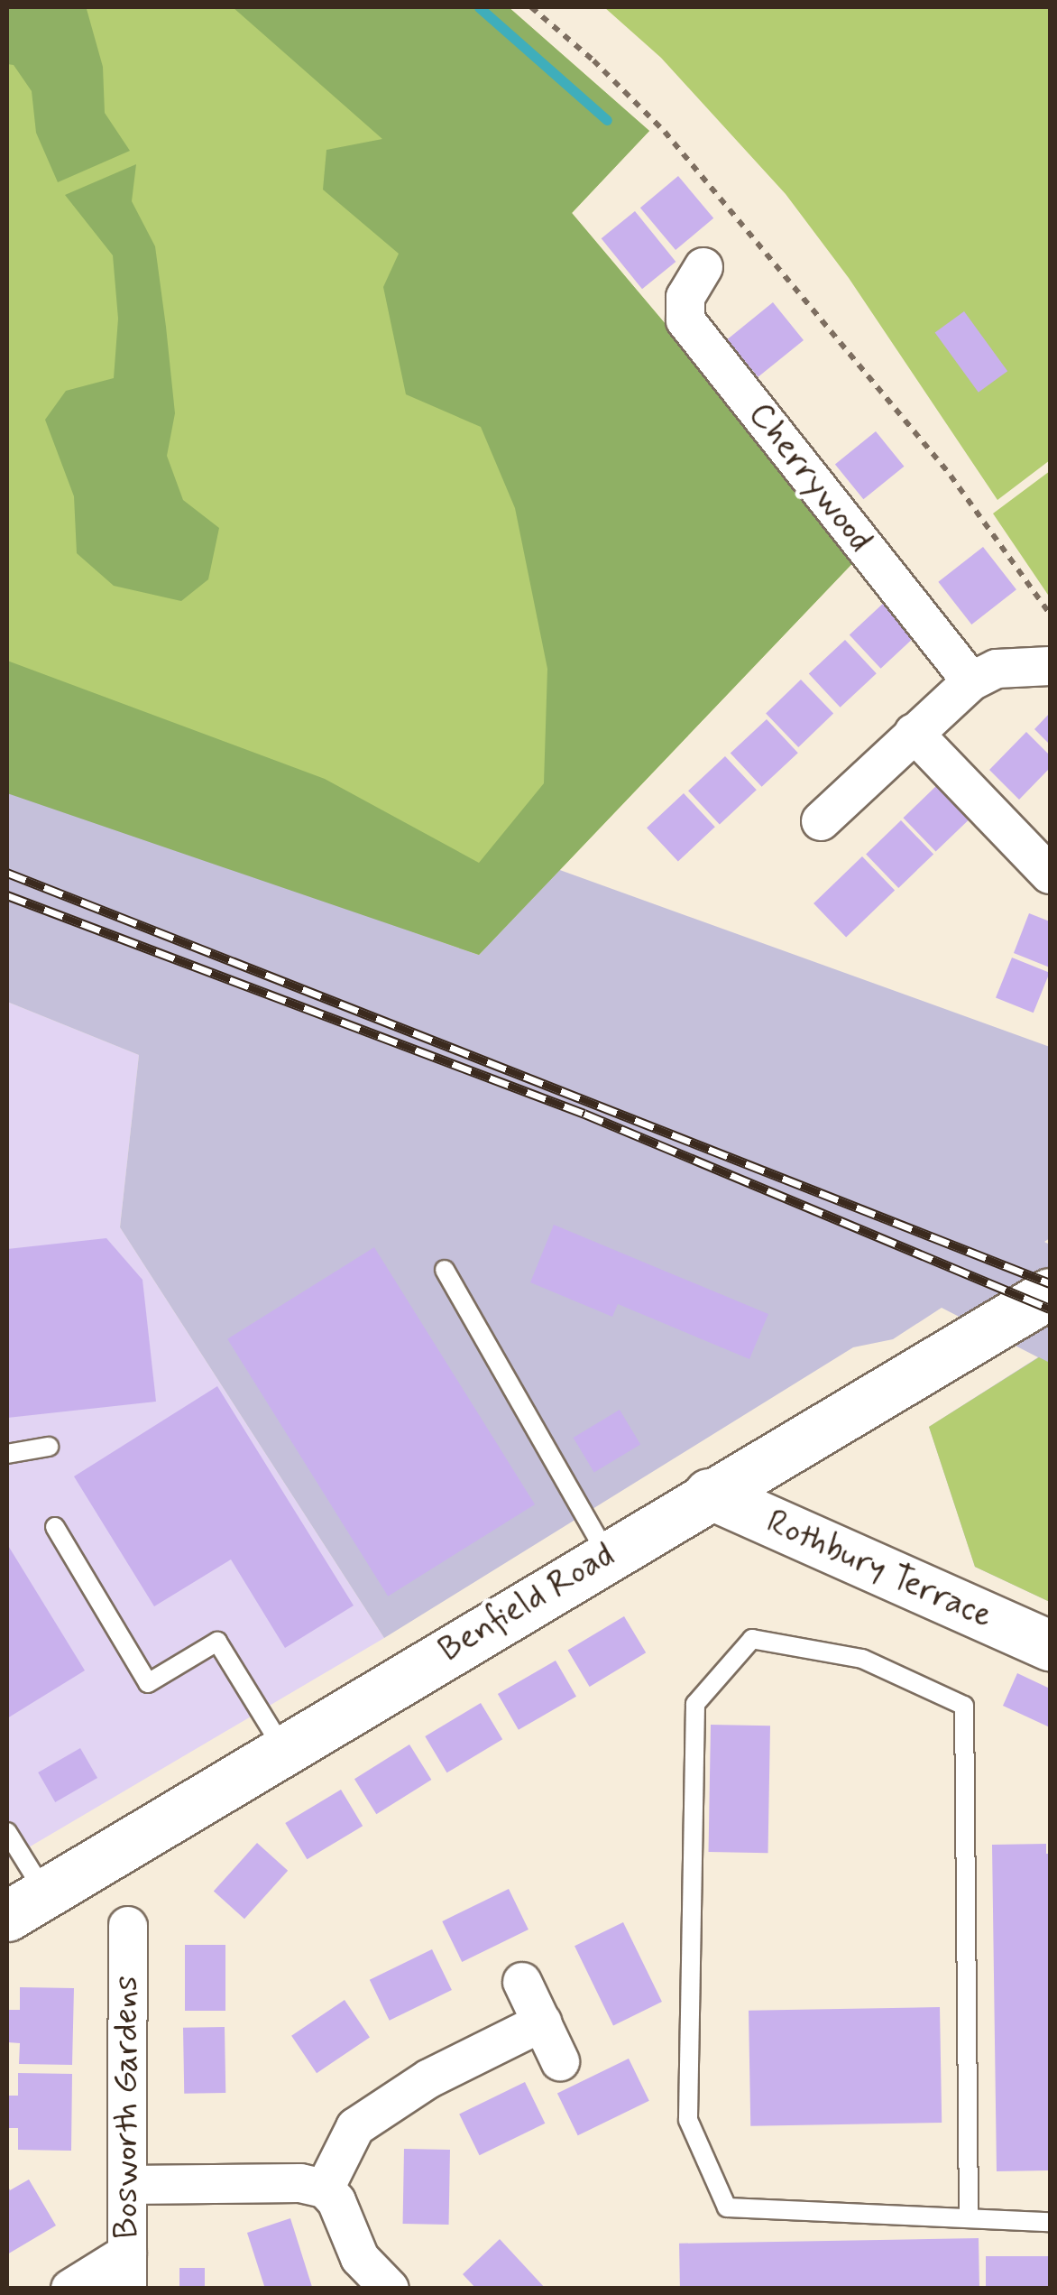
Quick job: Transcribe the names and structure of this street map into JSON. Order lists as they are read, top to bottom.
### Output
{
  "streets": {
    "street": [
      "Cherrywood",
      "Rothbury Terrace",
      "Benfield Road",
      "Bosworth Gardens"
    ]
  },
  "crossings": [
    ["Rothbury Terrace", "Benfield Road"]
  ]
}
